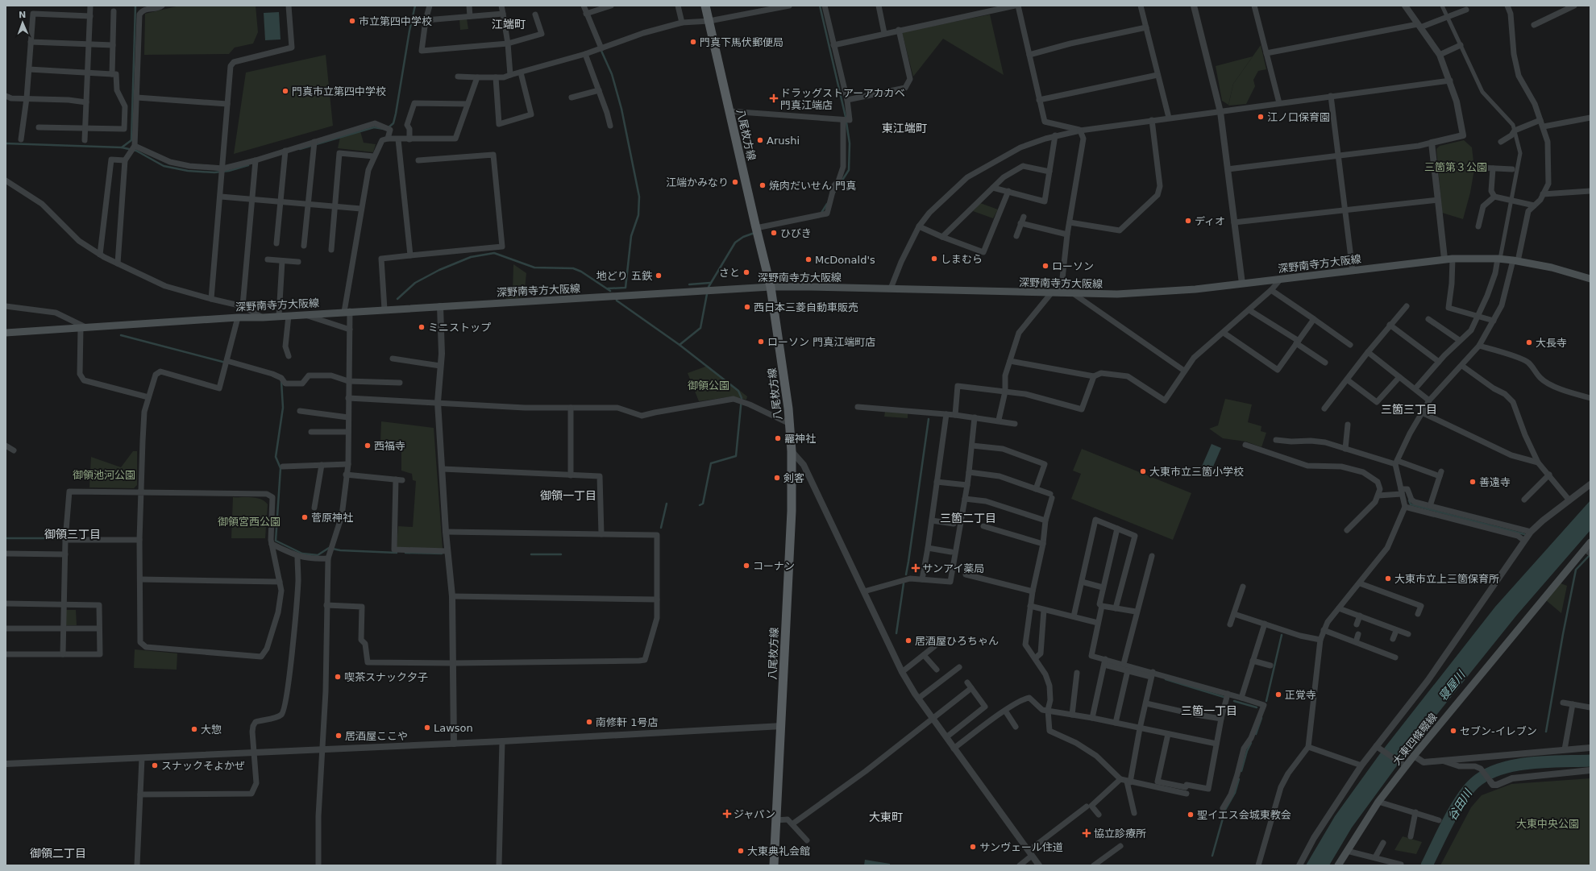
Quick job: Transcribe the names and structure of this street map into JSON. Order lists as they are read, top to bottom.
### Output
{
  "streets": {
    "main road": ["八尾枚方線", "深野南寺方大阪線", "大東四條畷線"]
  },
  "crossings": [
    ["八尾枚方線", "深野南寺方大阪線"]
  ],
  "districts": [
    "江端町",
    "東江端町",
    "三箇三丁目",
    "御領一丁目",
    "三箇二丁目",
    "御領三丁目",
    "三箇一丁目",
    "大東町",
    "御領二丁目"
  ],
  "water": ["寝屋川", "谷田川"],
  "parks": [
    "三箇第３公園",
    "御領公園",
    "御領池河公園",
    "御領宮西公園",
    "大東中央公園"
  ],
  "places": {
    "other": [
      "市立第四中学校",
      "門真下馬伏郵便局",
      "門真市立第四中学校",
      "江ノ口保育園",
      "Arushi",
      "江端かみなり",
      "焼肉だいせん 門真",
      "ディオ",
      "ひびき",
      "しまむら",
      "McDonald's",
      "ローソン",
      "さと",
      "地どり 五鉄",
      "西日本三菱自動車販売",
      "ミニストップ",
      "ローソン 門真江端町店",
      "大長寺",
      "龗神社",
      "西福寺",
      "大東市立三箇小学校",
      "剣客",
      "善遠寺",
      "菅原神社",
      "コーナン",
      "大東市立上三箇保育所",
      "居酒屋ひろちゃん",
      "喫茶スナック夕子",
      "正覚寺",
      "南修軒 1号店",
      "Lawson",
      "大惣",
      "セブン-イレブン",
      "居酒屋ここや",
      "スナックそよかぜ",
      "聖イエス会城東教会",
      "サンヴェール住道",
      "大東典礼会館"
    ],
    "health": [
      "ドラッグストアーアカカベ 門真江端店",
      "サンアイ薬局",
      "ジャパン",
      "協立診療所"
    ]
  },
  "north": "top"
}
